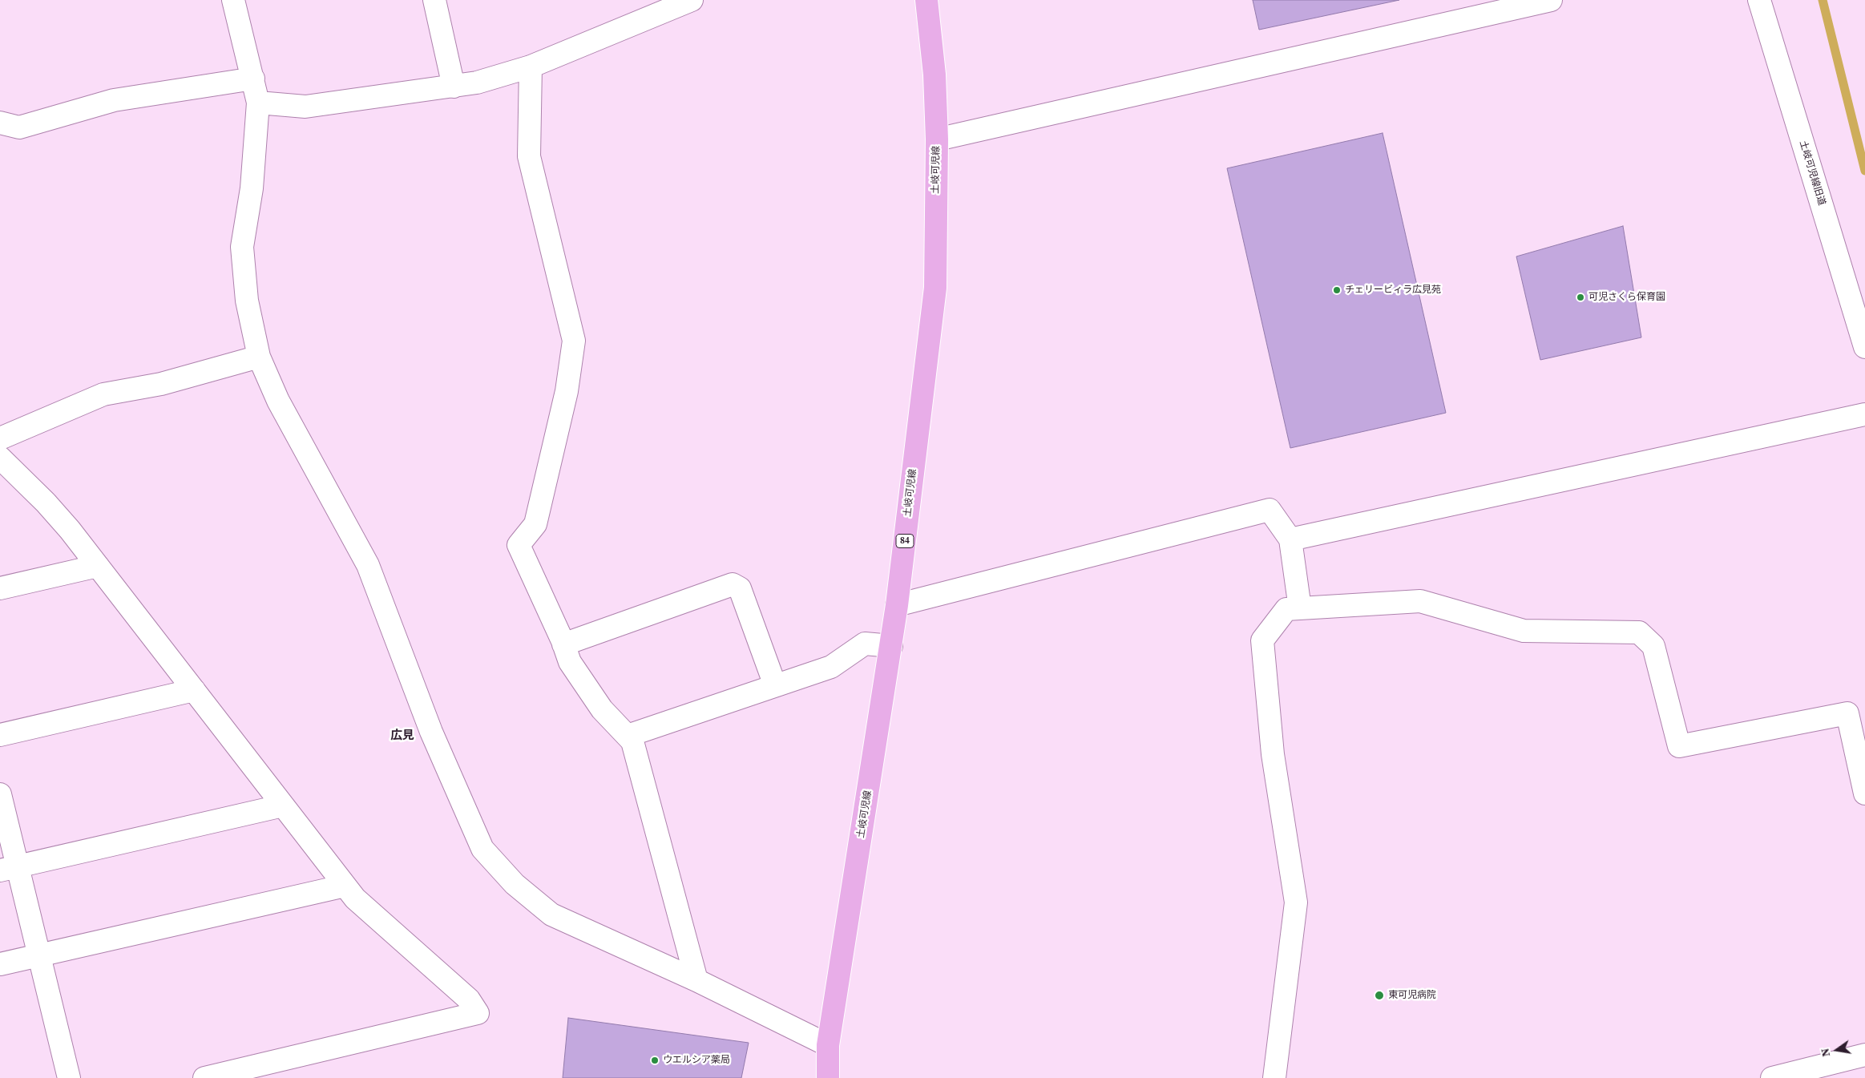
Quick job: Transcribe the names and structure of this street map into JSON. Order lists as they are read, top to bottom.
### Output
{
  "streets": {
    "main road": ["土岐可児線", "84"],
    "street": ["土岐可児線旧道"]
  },
  "districts": ["広見"],
  "places": [
    "チェリービィラ広見苑",
    "可児さくら保育園",
    "東可児病院",
    "ウエルシア薬局"
  ],
  "north": "left"
}
